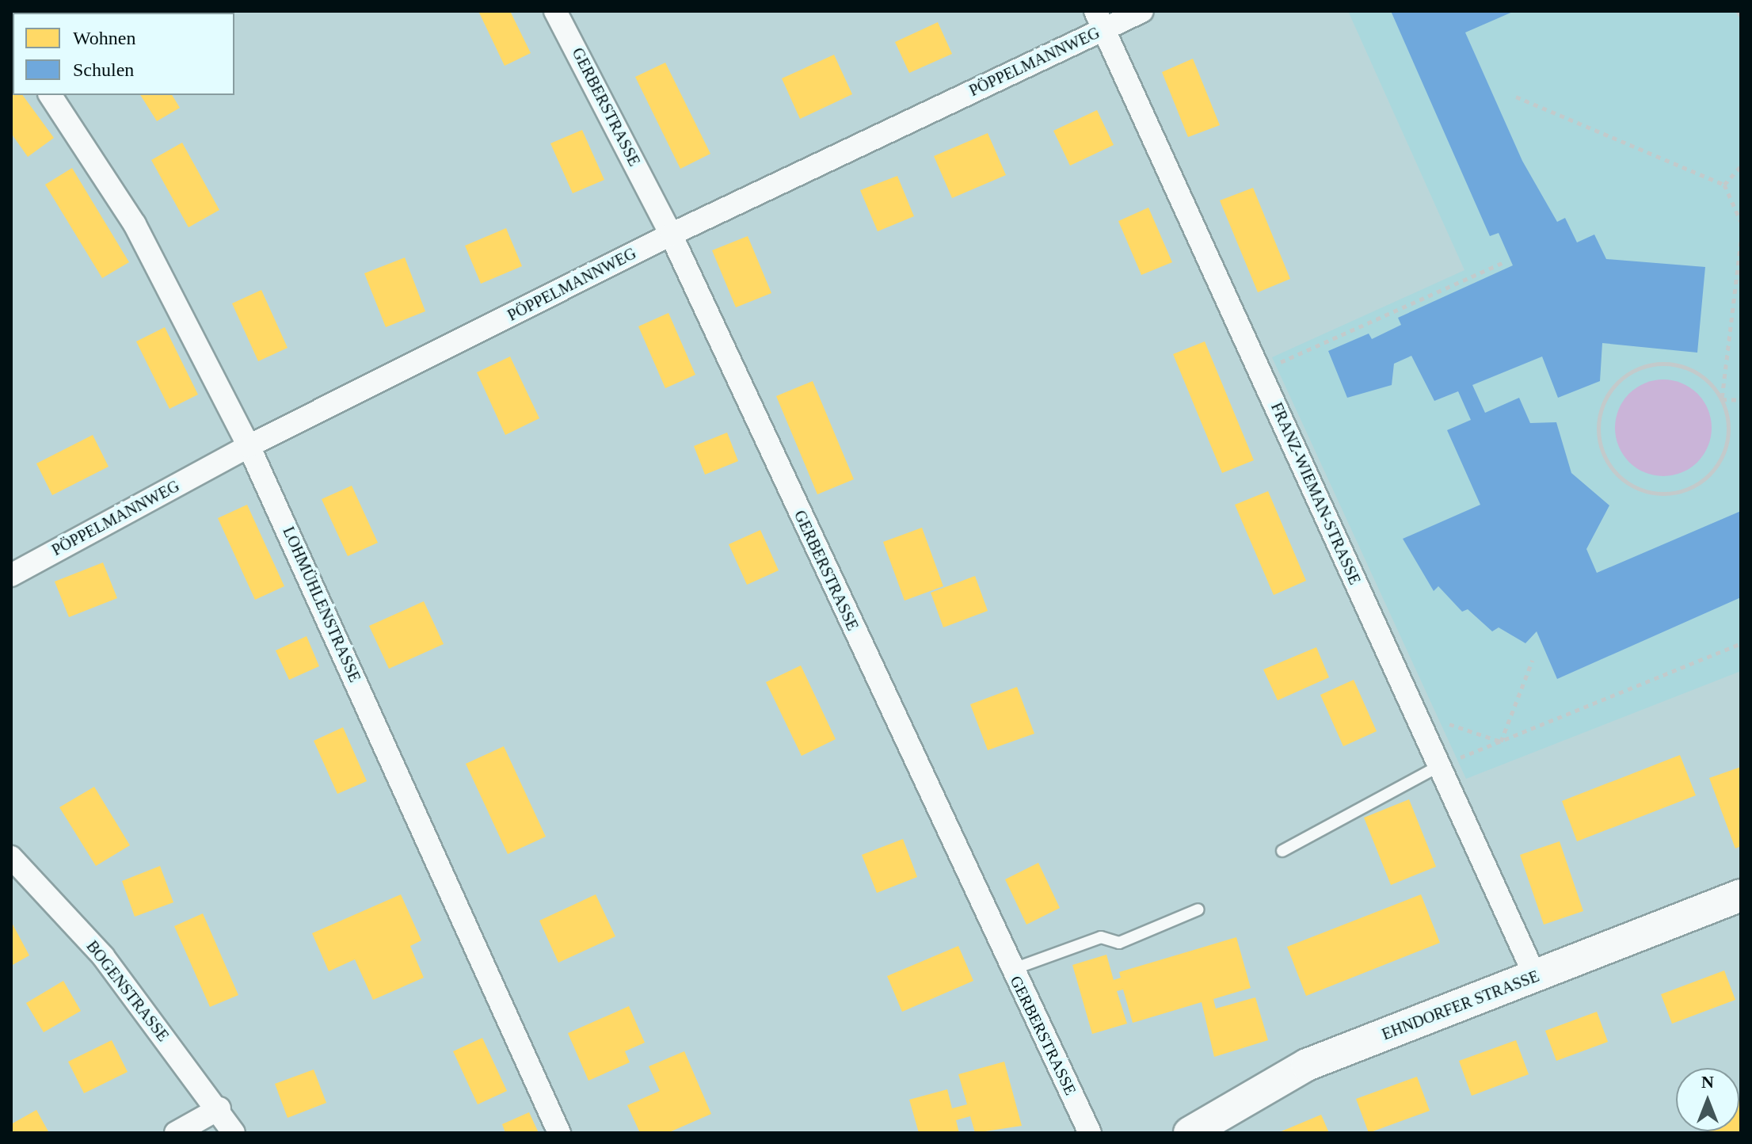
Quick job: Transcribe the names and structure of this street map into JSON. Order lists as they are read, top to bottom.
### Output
{
  "streets": {
    "street": [
      "PÖPPELMANNWEG",
      "GERBERSTRASSE",
      "FRANZ-WIEMAN-STRASSE",
      "LOHMÜHLENSTRASSE",
      "BOGENSTRASSE",
      "EHNDORFER STRASSE"
    ]
  },
  "crossings": [
    ["PÖPPELMANNWEG", "GERBERSTRASSE"],
    ["PÖPPELMANNWEG", "FRANZ-WIEMAN-STRASSE"],
    ["PÖPPELMANNWEG", "LOHMÜHLENSTRASSE"],
    ["FRANZ-WIEMAN-STRASSE", "EHNDORFER STRASSE"]
  ],
  "legend": ["Wohnen", "Schulen"],
  "north": "top"
}
